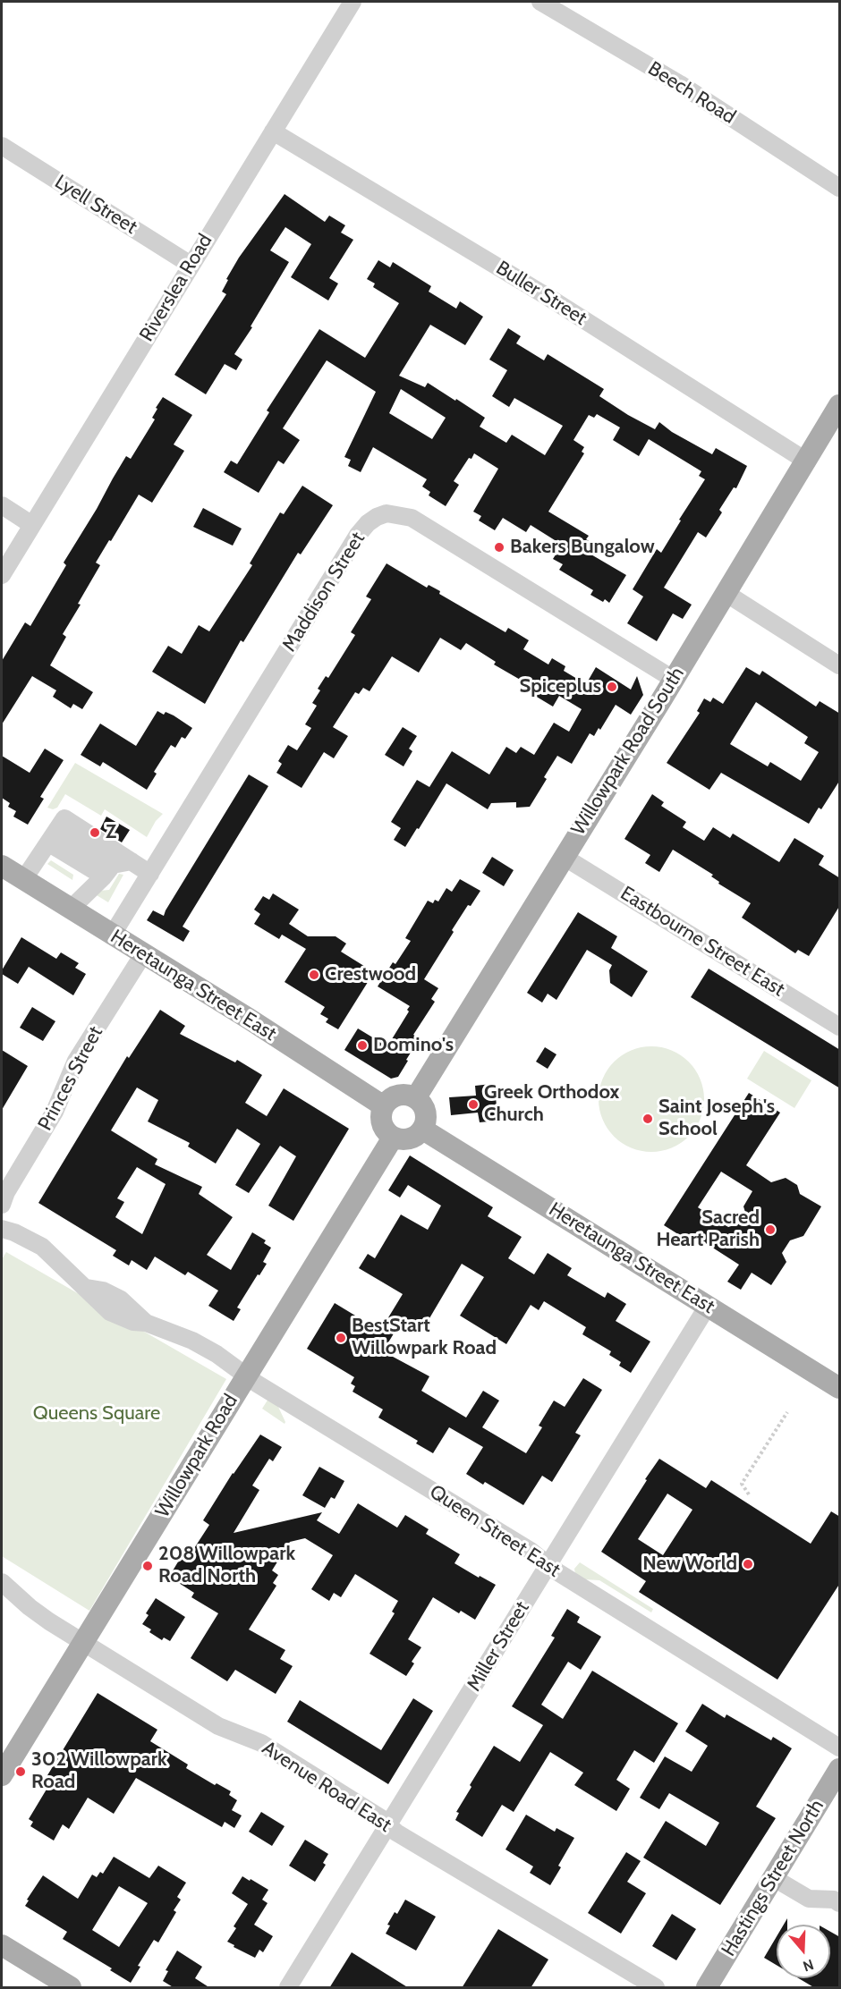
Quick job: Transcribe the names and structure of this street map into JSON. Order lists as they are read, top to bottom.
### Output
{
  "streets": {
    "main road": [
      "Willowpark Road South",
      "Heretaunga Street East",
      "Willowpark Road",
      "Hastings Street North"
    ],
    "street": [
      "Beech Road",
      "Lyell Street",
      "Riverslea Road",
      "Buller Street",
      "Maddison Street",
      "Eastbourne Street East",
      "Princes Street",
      "Queen Street East",
      "Miller Street",
      "Avenue Road East"
    ]
  },
  "crossings": [
    ["Lyell Street", "Riverslea Road"],
    ["Riverslea Road", "Buller Street"],
    ["Buller Street", "Willowpark Road South"],
    ["Maddison Street", "Willowpark Road South"],
    ["Maddison Street", "Heretaunga Street East"],
    ["Willowpark Road South", "Eastbourne Street East"],
    ["Willowpark Road South", "Heretaunga Street East"],
    ["Willowpark Road South", "Willowpark Road"],
    ["Heretaunga Street East", "Princes Street"],
    ["Heretaunga Street East", "Willowpark Road"],
    ["Heretaunga Street East", "Miller Street"],
    ["Willowpark Road", "Queen Street East"],
    ["Willowpark Road", "Avenue Road East"],
    ["Queen Street East", "Miller Street"],
    ["Miller Street", "Avenue Road East"]
  ],
  "parks": ["Queens Square"],
  "places": [
    "Bakers Bungalow",
    "Spiceplus",
    "Z",
    "Crestwood",
    "Domino's",
    "Greek Orthodox Church",
    "Saint Joseph's School",
    "Sacred Heart Parish",
    "BestStart Willowpark Road",
    "New World",
    "208 Willowpark Road North",
    "302 Willowpark Road"
  ],
  "north": "bottom"
}
